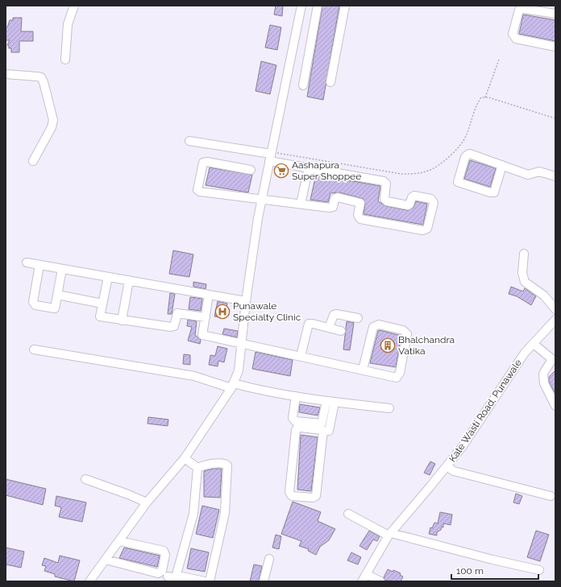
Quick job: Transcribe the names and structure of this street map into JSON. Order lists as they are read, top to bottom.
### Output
{
  "streets": {
    "street": ["Kate Wasti Road, Punawale"]
  },
  "places": {
    "supermarket": ["Aashapura Super Shoppee"],
    "hospital": ["Punawale Specialty Clinic"],
    "building": ["Bhalchandra Vatika"]
  },
  "scale_bar": "100 m"
}
